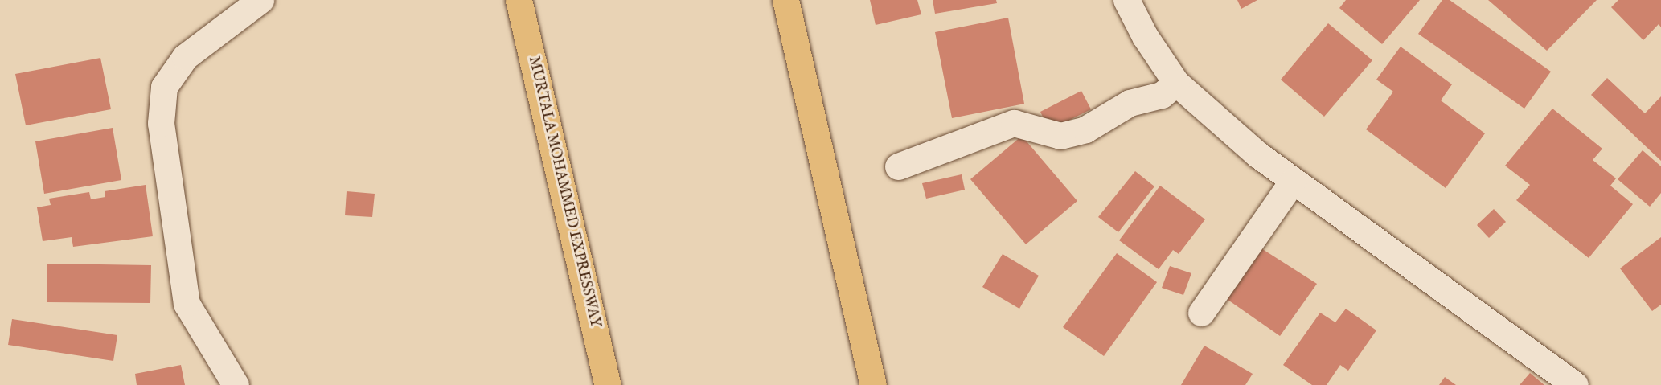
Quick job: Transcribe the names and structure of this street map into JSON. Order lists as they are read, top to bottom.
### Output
{
  "streets": {
    "main road": ["MURTALA MOHAMMED EXPRESSWAY"]
  }
}
